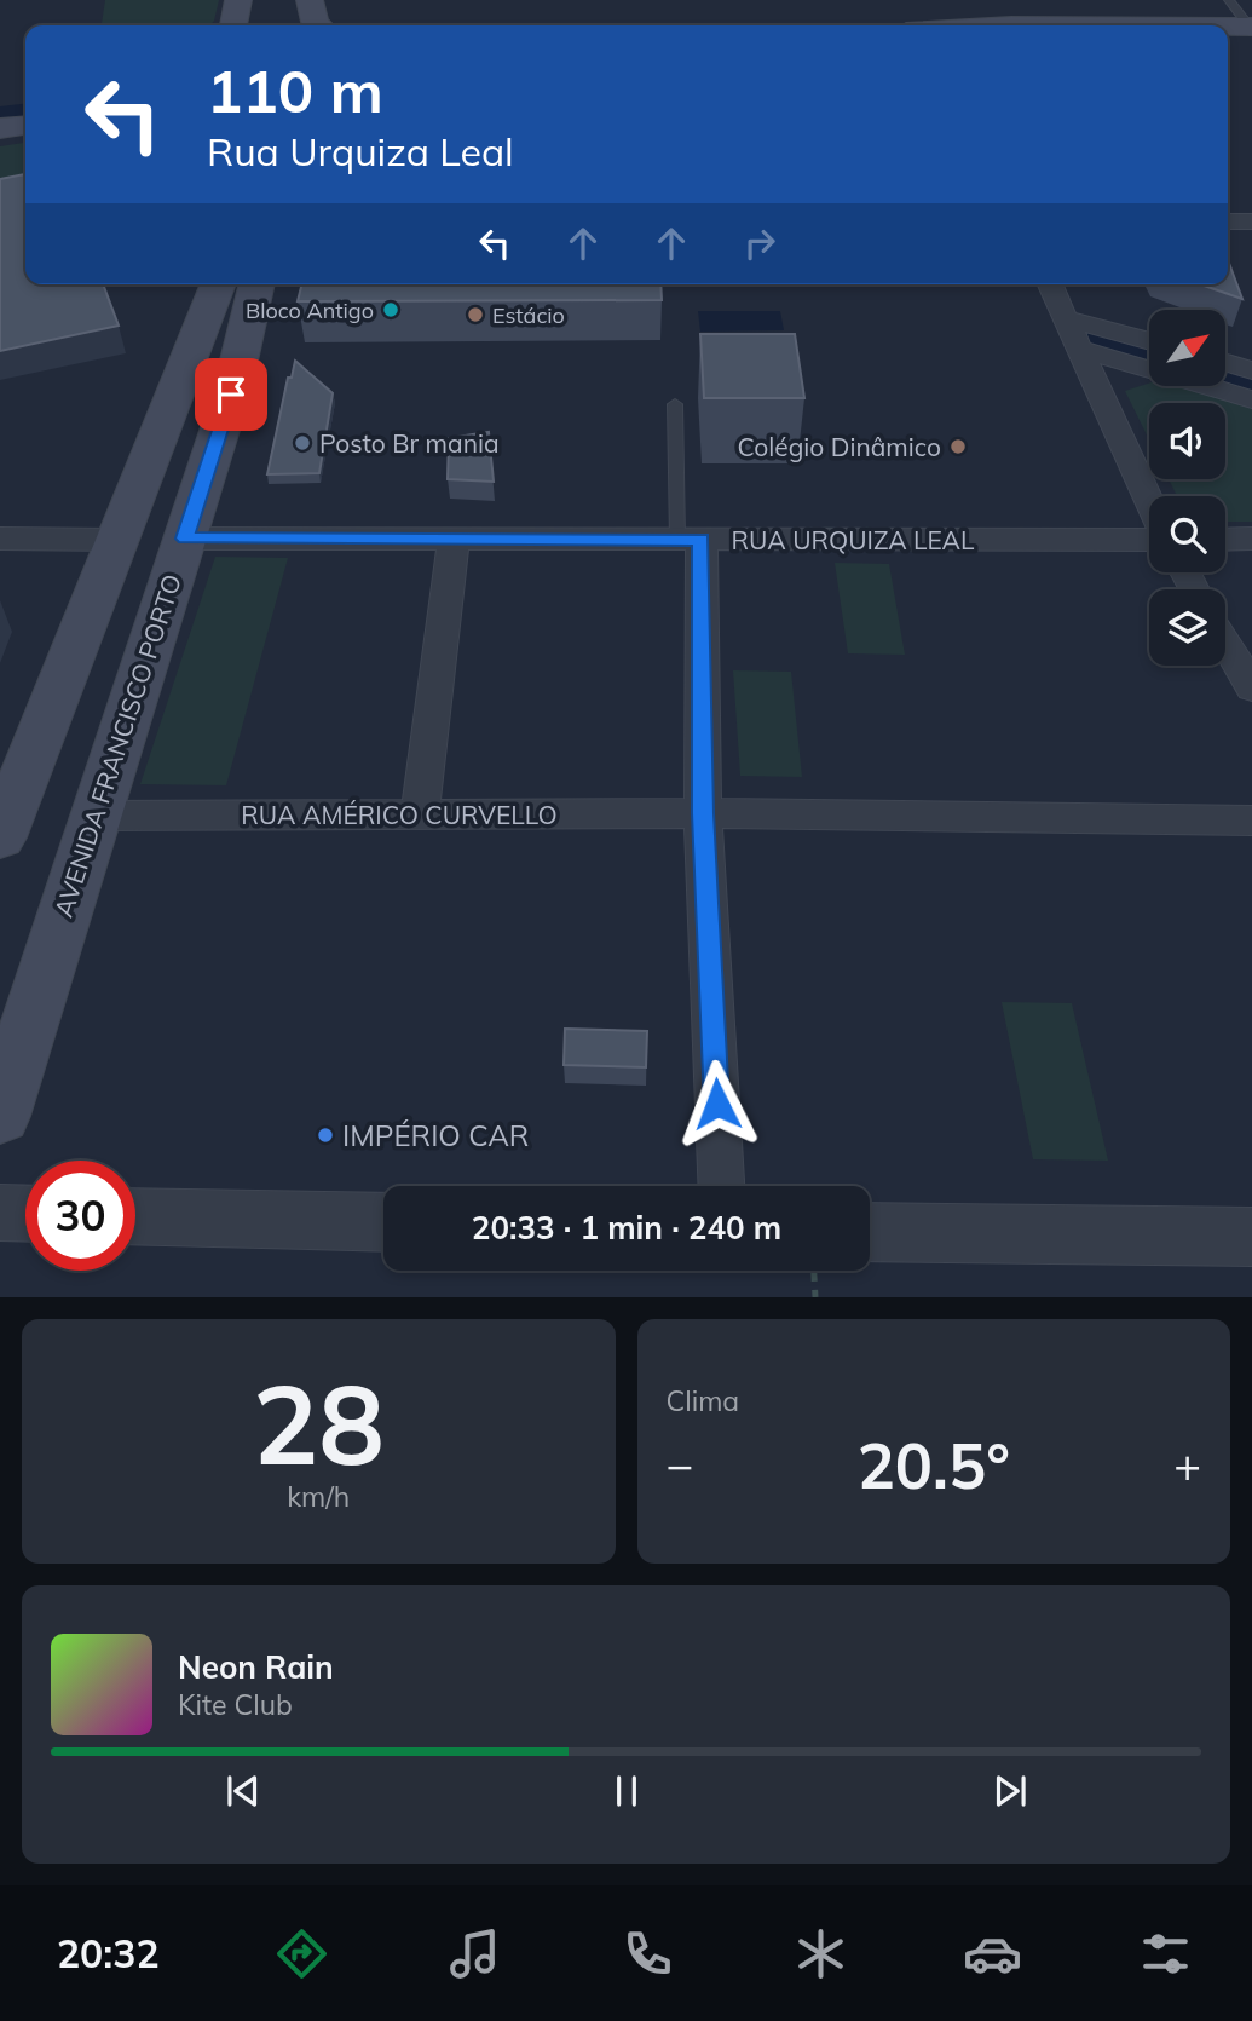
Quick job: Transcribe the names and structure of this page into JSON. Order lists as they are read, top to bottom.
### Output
{
  "streets": {
    "main road": ["AVENIDA FRANCISCO PORTO"],
    "street": ["RUA URQUIZA LEAL", "RUA AMÉRICO CURVELLO"]
  },
  "crossings": [
    ["RUA URQUIZA LEAL", "AVENIDA FRANCISCO PORTO"],
    ["AVENIDA FRANCISCO PORTO", "RUA AMÉRICO CURVELLO"]
  ],
  "places": [
    "Bloco Antigo",
    "Estácio",
    "Posto Br mania",
    "Colégio Dinâmico",
    "IMPÉRIO CAR"
  ],
  "north": "top right",
  "page": {
    "turn": ["110 m", "Rua Urquiza Leal"],
    "limit": "30",
    "trip": "20:33 · 1 min · 240 m",
    "tile": [
      ["28", "km/h"],
      "Clima"
    ],
    "heat": ["−", "20.5°", "+"],
    "song": ["Neon Rain", "Kite Club"],
    "tabs": "20:32"
  }
}
